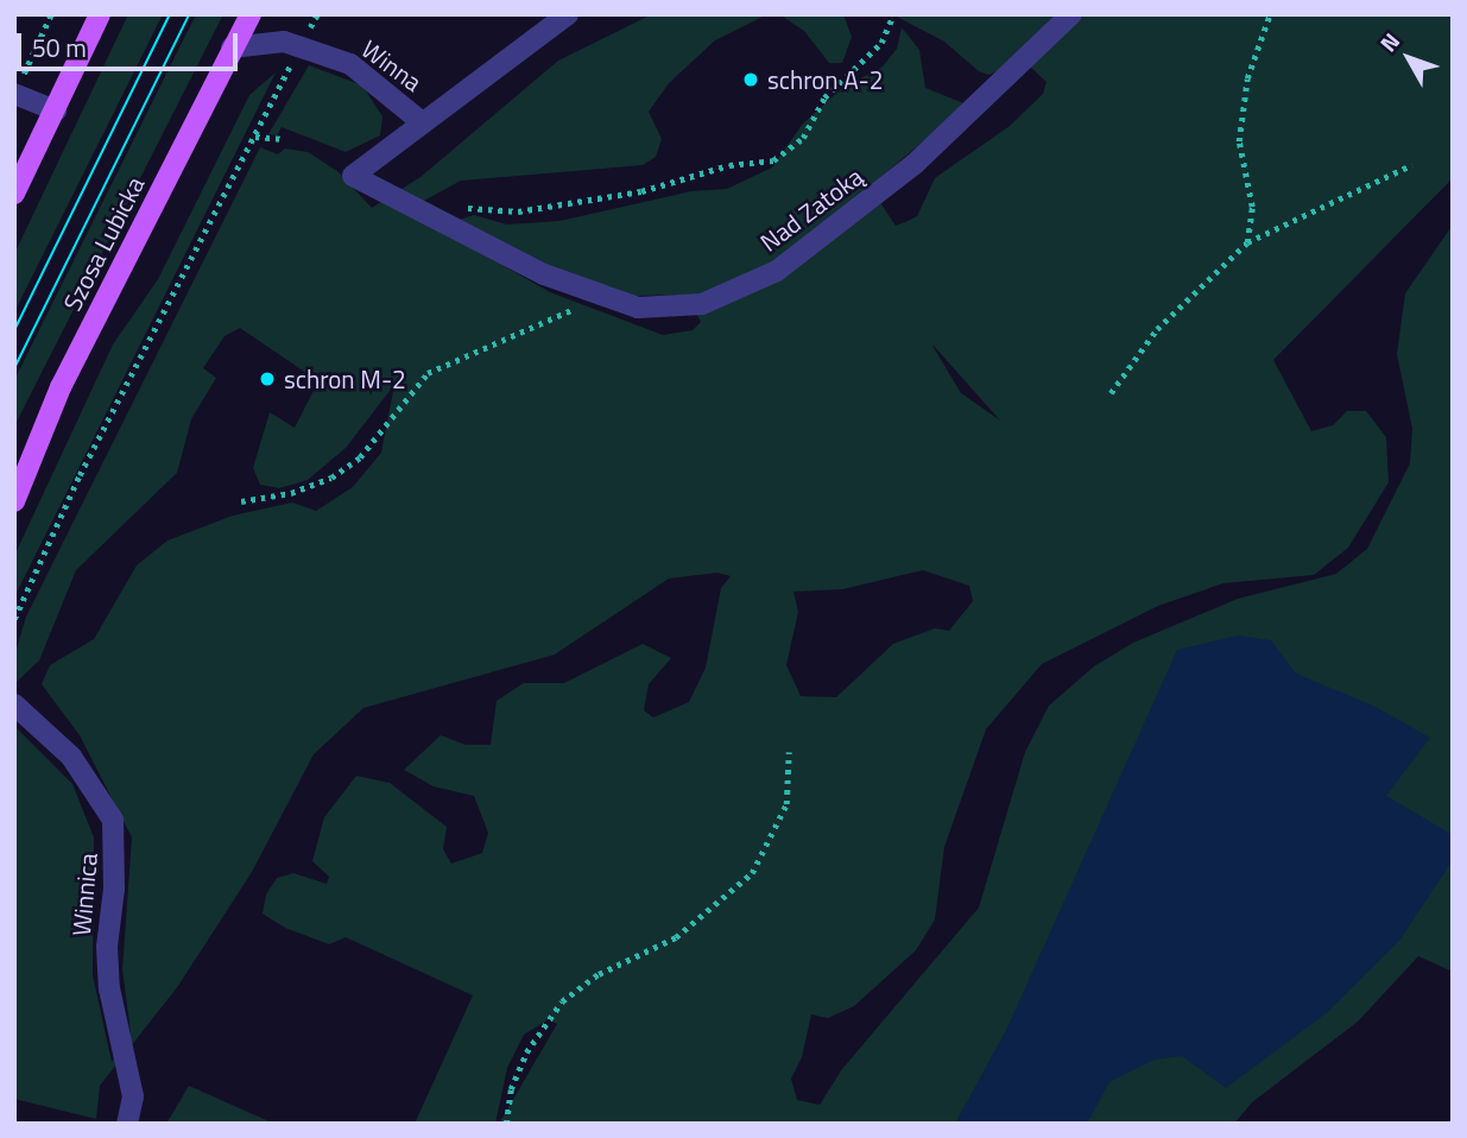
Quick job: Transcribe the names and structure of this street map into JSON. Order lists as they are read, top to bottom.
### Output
{
  "streets": {
    "main road": ["Szosa Lubicka"],
    "street": ["Winna", "Nad Zatoką", "Winnica"]
  },
  "crossings": [
    ["Winna", "Nad Zatoką"],
    ["Winna", "Szosa Lubicka"]
  ],
  "places": ["schron A-2", "schron M-2"],
  "scale_bar": "50 m",
  "north": "top left"
}
